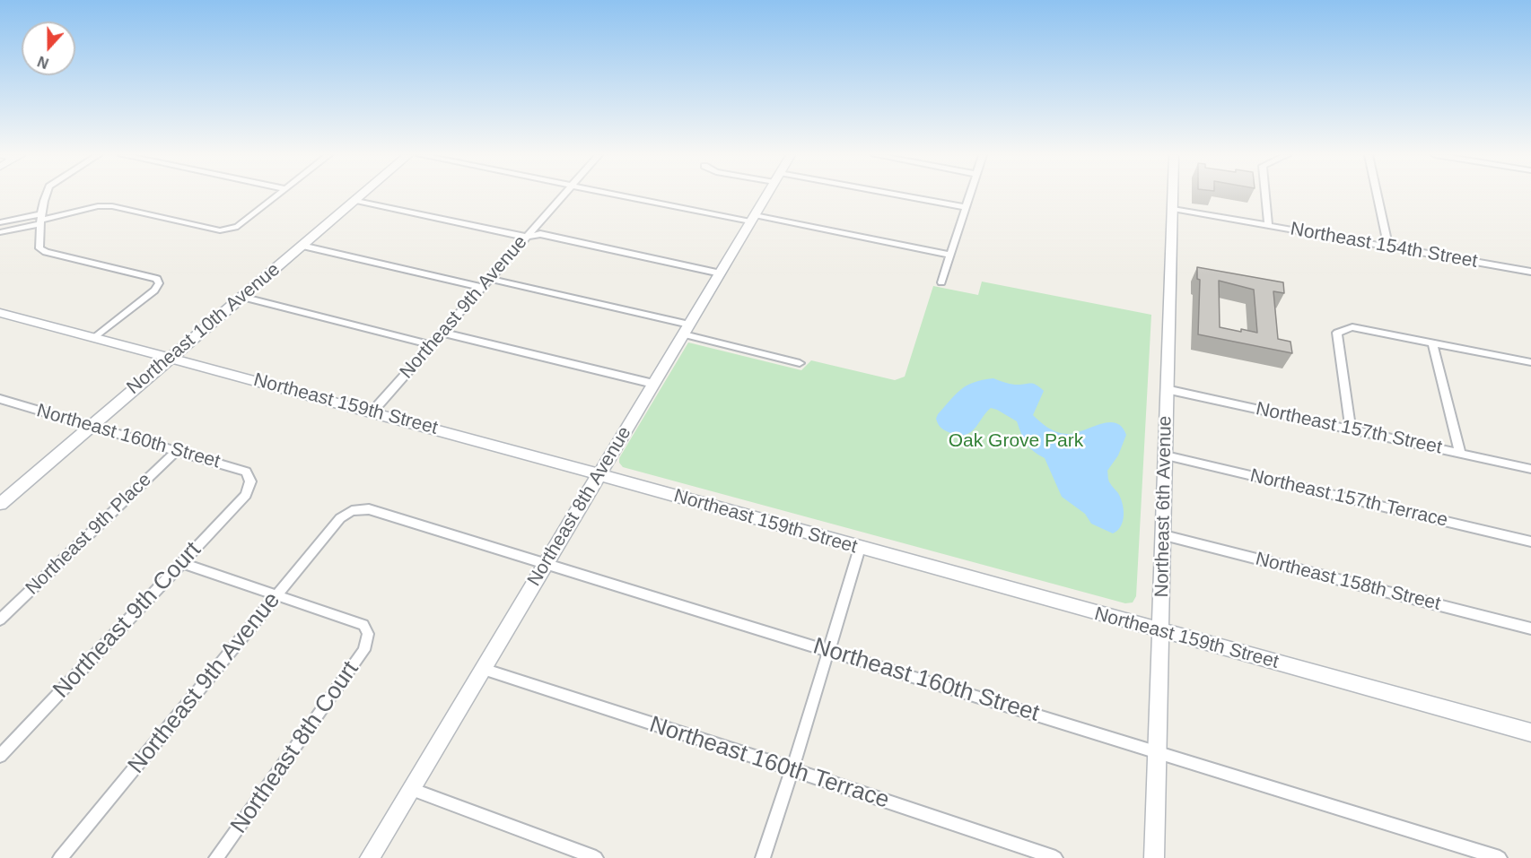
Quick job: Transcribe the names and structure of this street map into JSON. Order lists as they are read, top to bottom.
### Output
{
  "streets": {
    "street": [
      "Northeast 154th Street",
      "Northeast 9th Avenue",
      "Northeast 10th Avenue",
      "Northeast 159th Street",
      "Northeast 157th Street",
      "Northeast 160th Street",
      "Northeast 157th Terrace",
      "Northeast 8th Avenue",
      "Northeast 6th Avenue",
      "Northeast 9th Place",
      "Northeast 158th Street",
      "Northeast 9th Court",
      "Northeast 8th Court",
      "Northeast 160th Terrace"
    ]
  },
  "crossings": [
    ["Northeast 154th Street", "Northeast 6th Avenue"],
    ["Northeast 9th Avenue", "Northeast 159th Street"],
    ["Northeast 9th Avenue", "Northeast 160th Street"],
    ["Northeast 9th Avenue", "Northeast 8th Court"],
    ["Northeast 10th Avenue", "Northeast 159th Street"],
    ["Northeast 10th Avenue", "Northeast 160th Street"],
    ["Northeast 159th Street", "Northeast 8th Avenue"],
    ["Northeast 159th Street", "Northeast 6th Avenue"],
    ["Northeast 157th Street", "Northeast 6th Avenue"],
    ["Northeast 160th Street", "Northeast 8th Avenue"],
    ["Northeast 160th Street", "Northeast 6th Avenue"],
    ["Northeast 160th Street", "Northeast 9th Place"],
    ["Northeast 160th Street", "Northeast 9th Court"],
    ["Northeast 157th Terrace", "Northeast 6th Avenue"],
    ["Northeast 8th Avenue", "Northeast 160th Terrace"],
    ["Northeast 6th Avenue", "Northeast 158th Street"]
  ],
  "parks": ["Oak Grove Park"],
  "north": "bottom"
}
